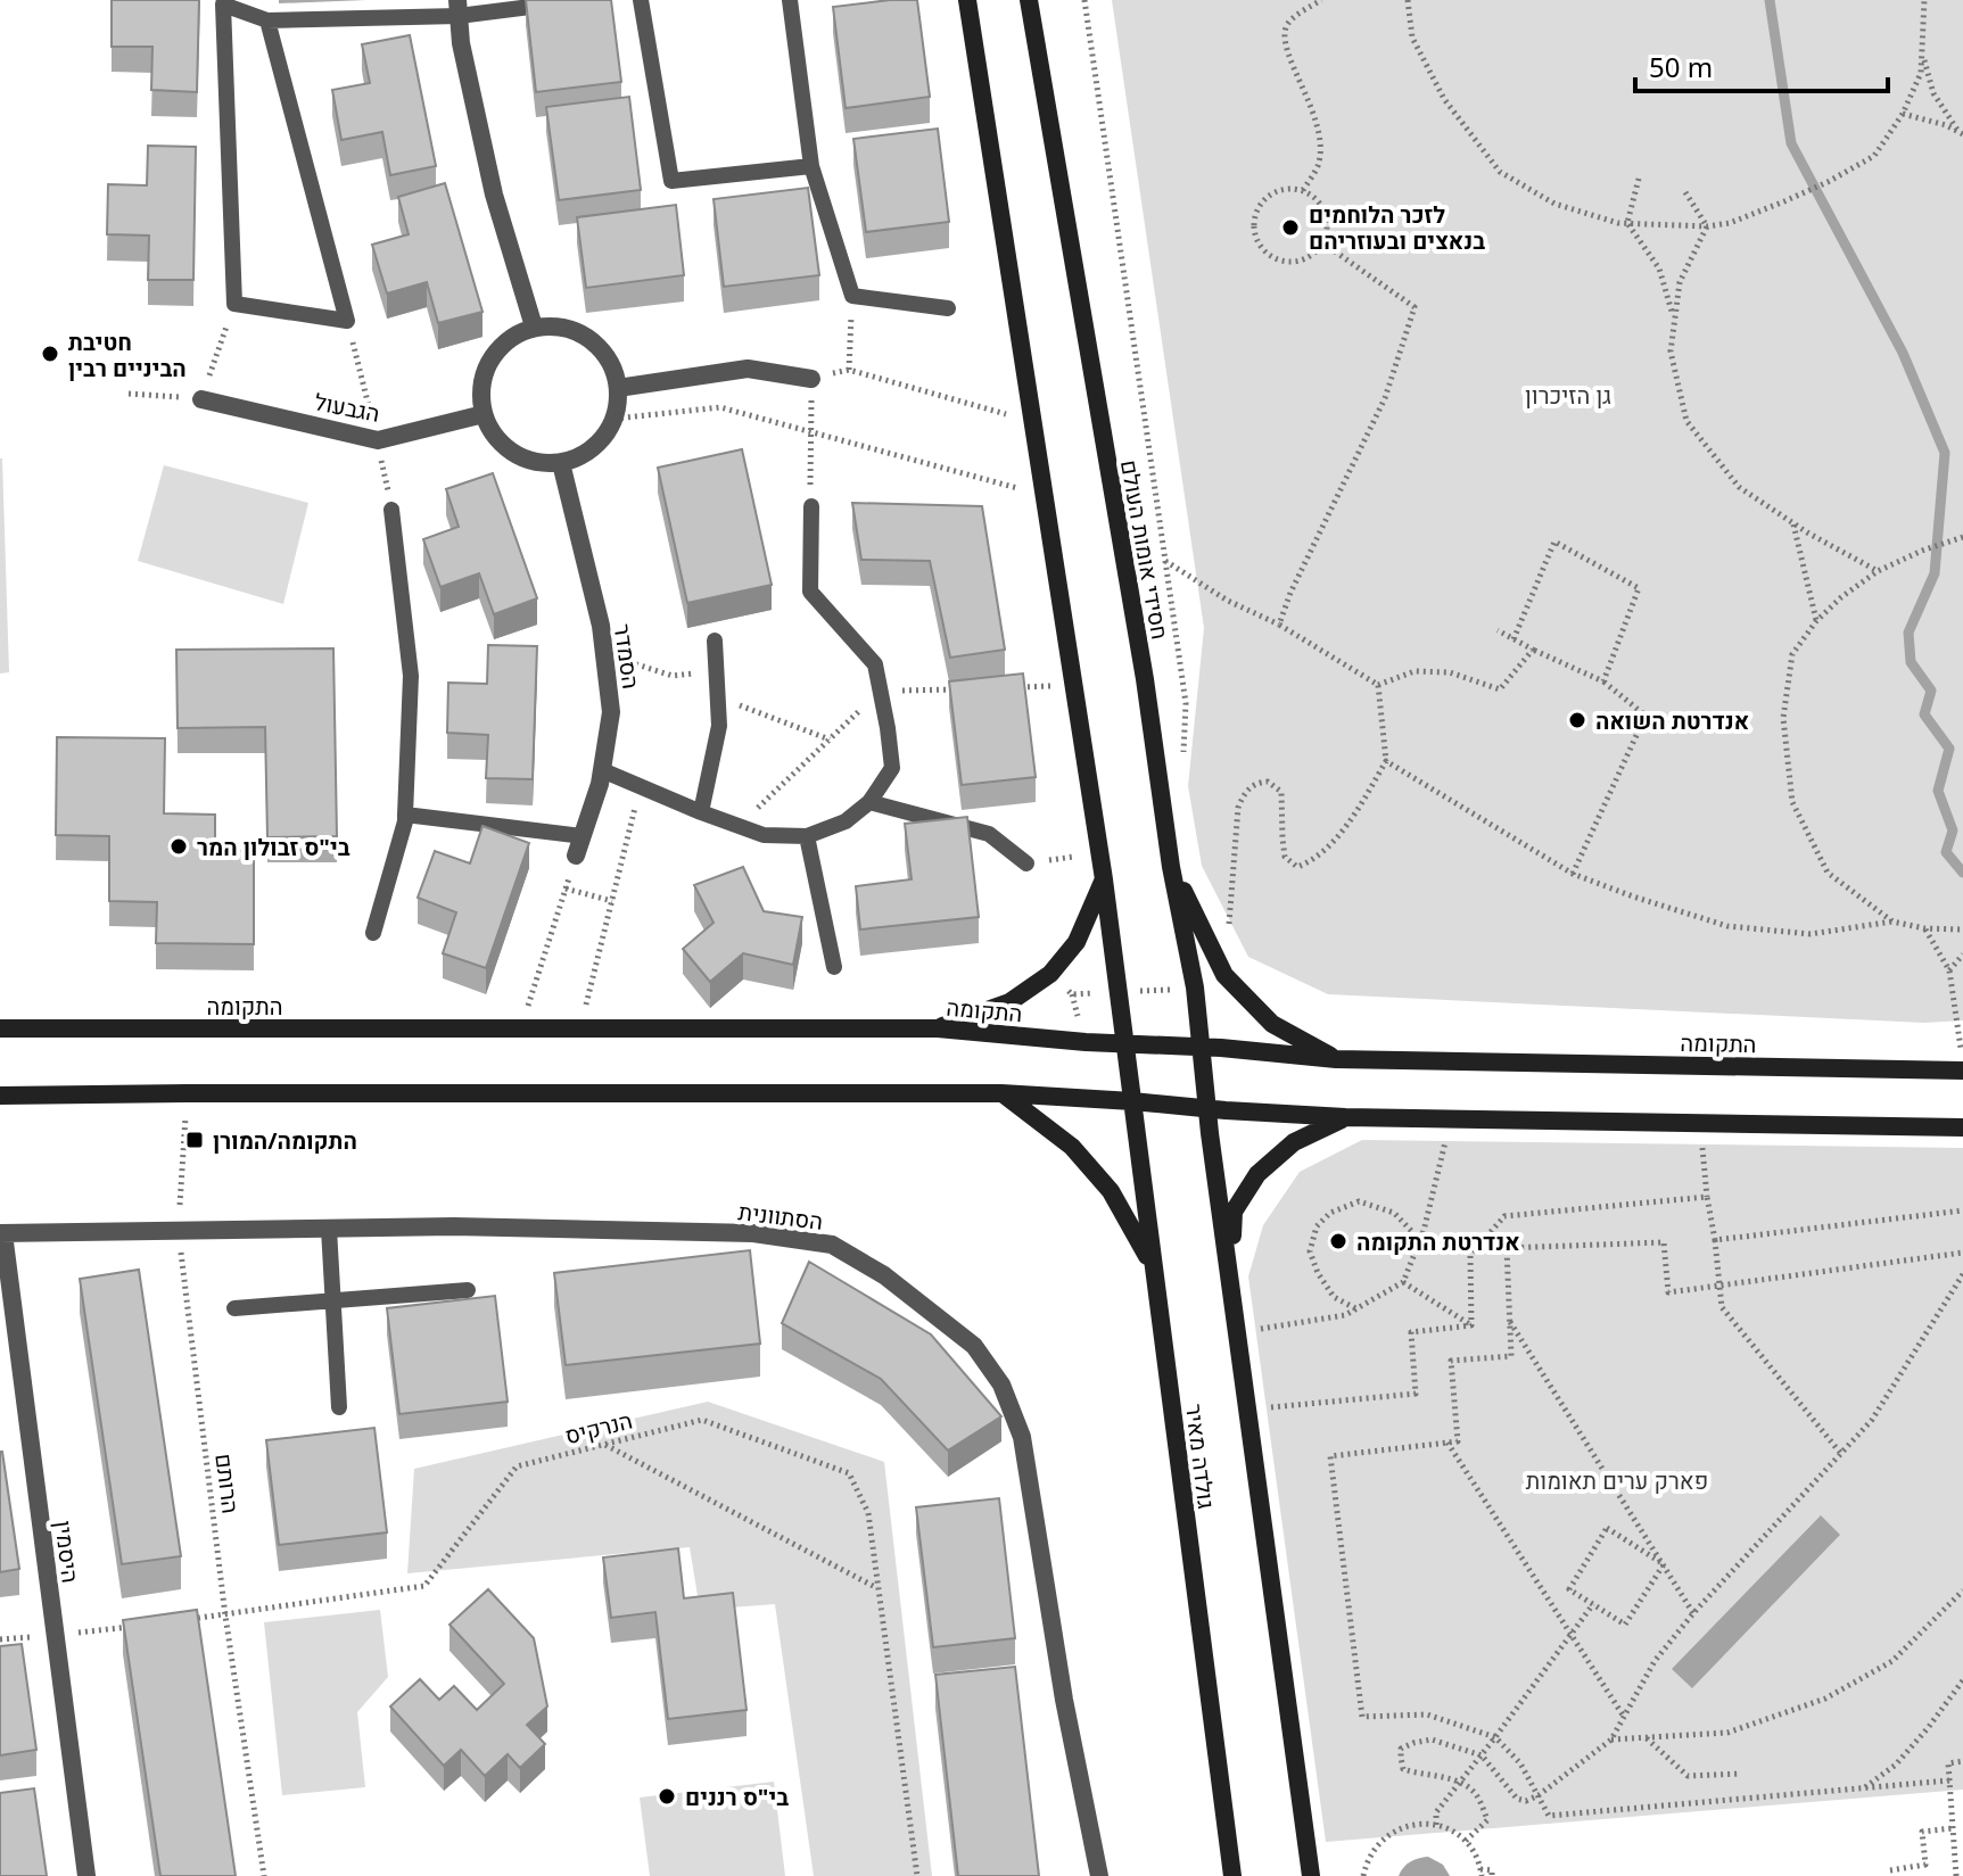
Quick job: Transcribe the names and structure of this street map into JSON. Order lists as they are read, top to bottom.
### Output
{
  "streets": {
    "street": [
      "הגבעול",
      "חסידי אומות העולם",
      "הסמדר",
      "התקומה",
      "הסתוונית",
      "גולדה מאיר",
      "היסמין"
    ],
    "path": ["הנרקיס", "הרותם"]
  },
  "crossings": [
    ["הגבעול", "הסמדר"],
    ["חסידי אומות העולם", "התקומה"],
    ["התקומה", "גולדה מאיר"],
    ["הסתוונית", "הרותם"],
    ["הסתוונית", "היסמין"],
    ["הנרקיס", "הרותם"]
  ],
  "parks": ["גן הזיכרון", "פארק ערים תאומות"],
  "places": {
    "other": [
      "לזכר הלוחמים בנאצים ובעוזריהם",
      "חטיבת הביניים רבין",
      "אנדרטת השואה",
      "בי\"ס זבולון המר",
      "אנדרטת התקומה",
      "בי\"ס רננים"
    ],
    "transit": ["התקומה/המורן"]
  },
  "scale_bar": "50 m"
}
